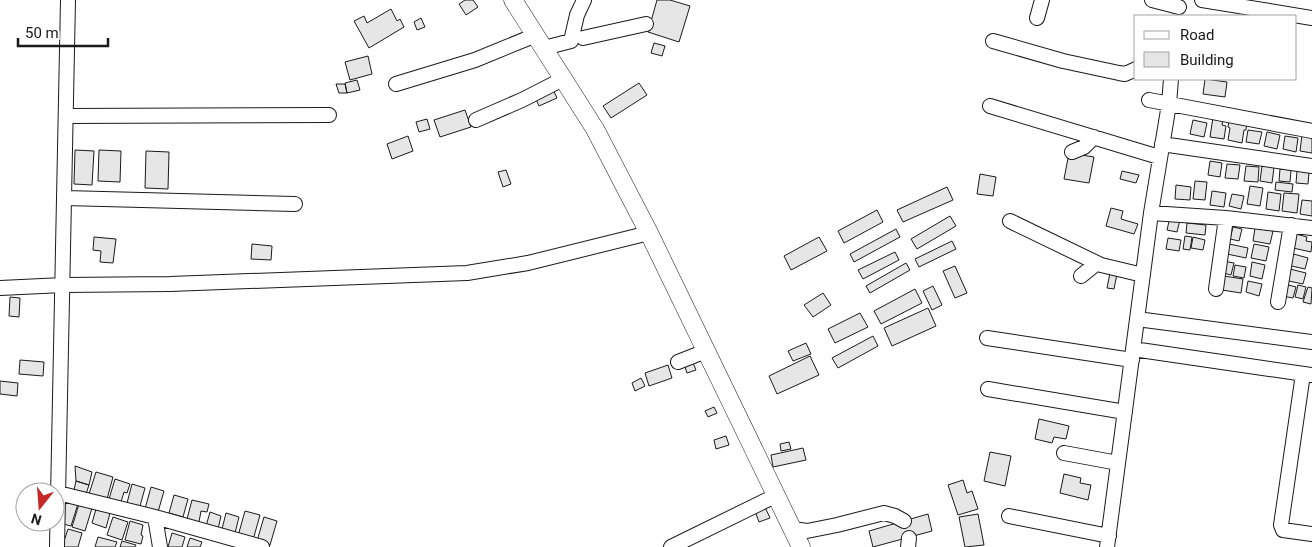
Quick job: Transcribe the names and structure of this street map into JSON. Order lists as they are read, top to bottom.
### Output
{
  "legend": ["Road", "Building"],
  "scale_bar": "50 m",
  "north": "bottom"
}
